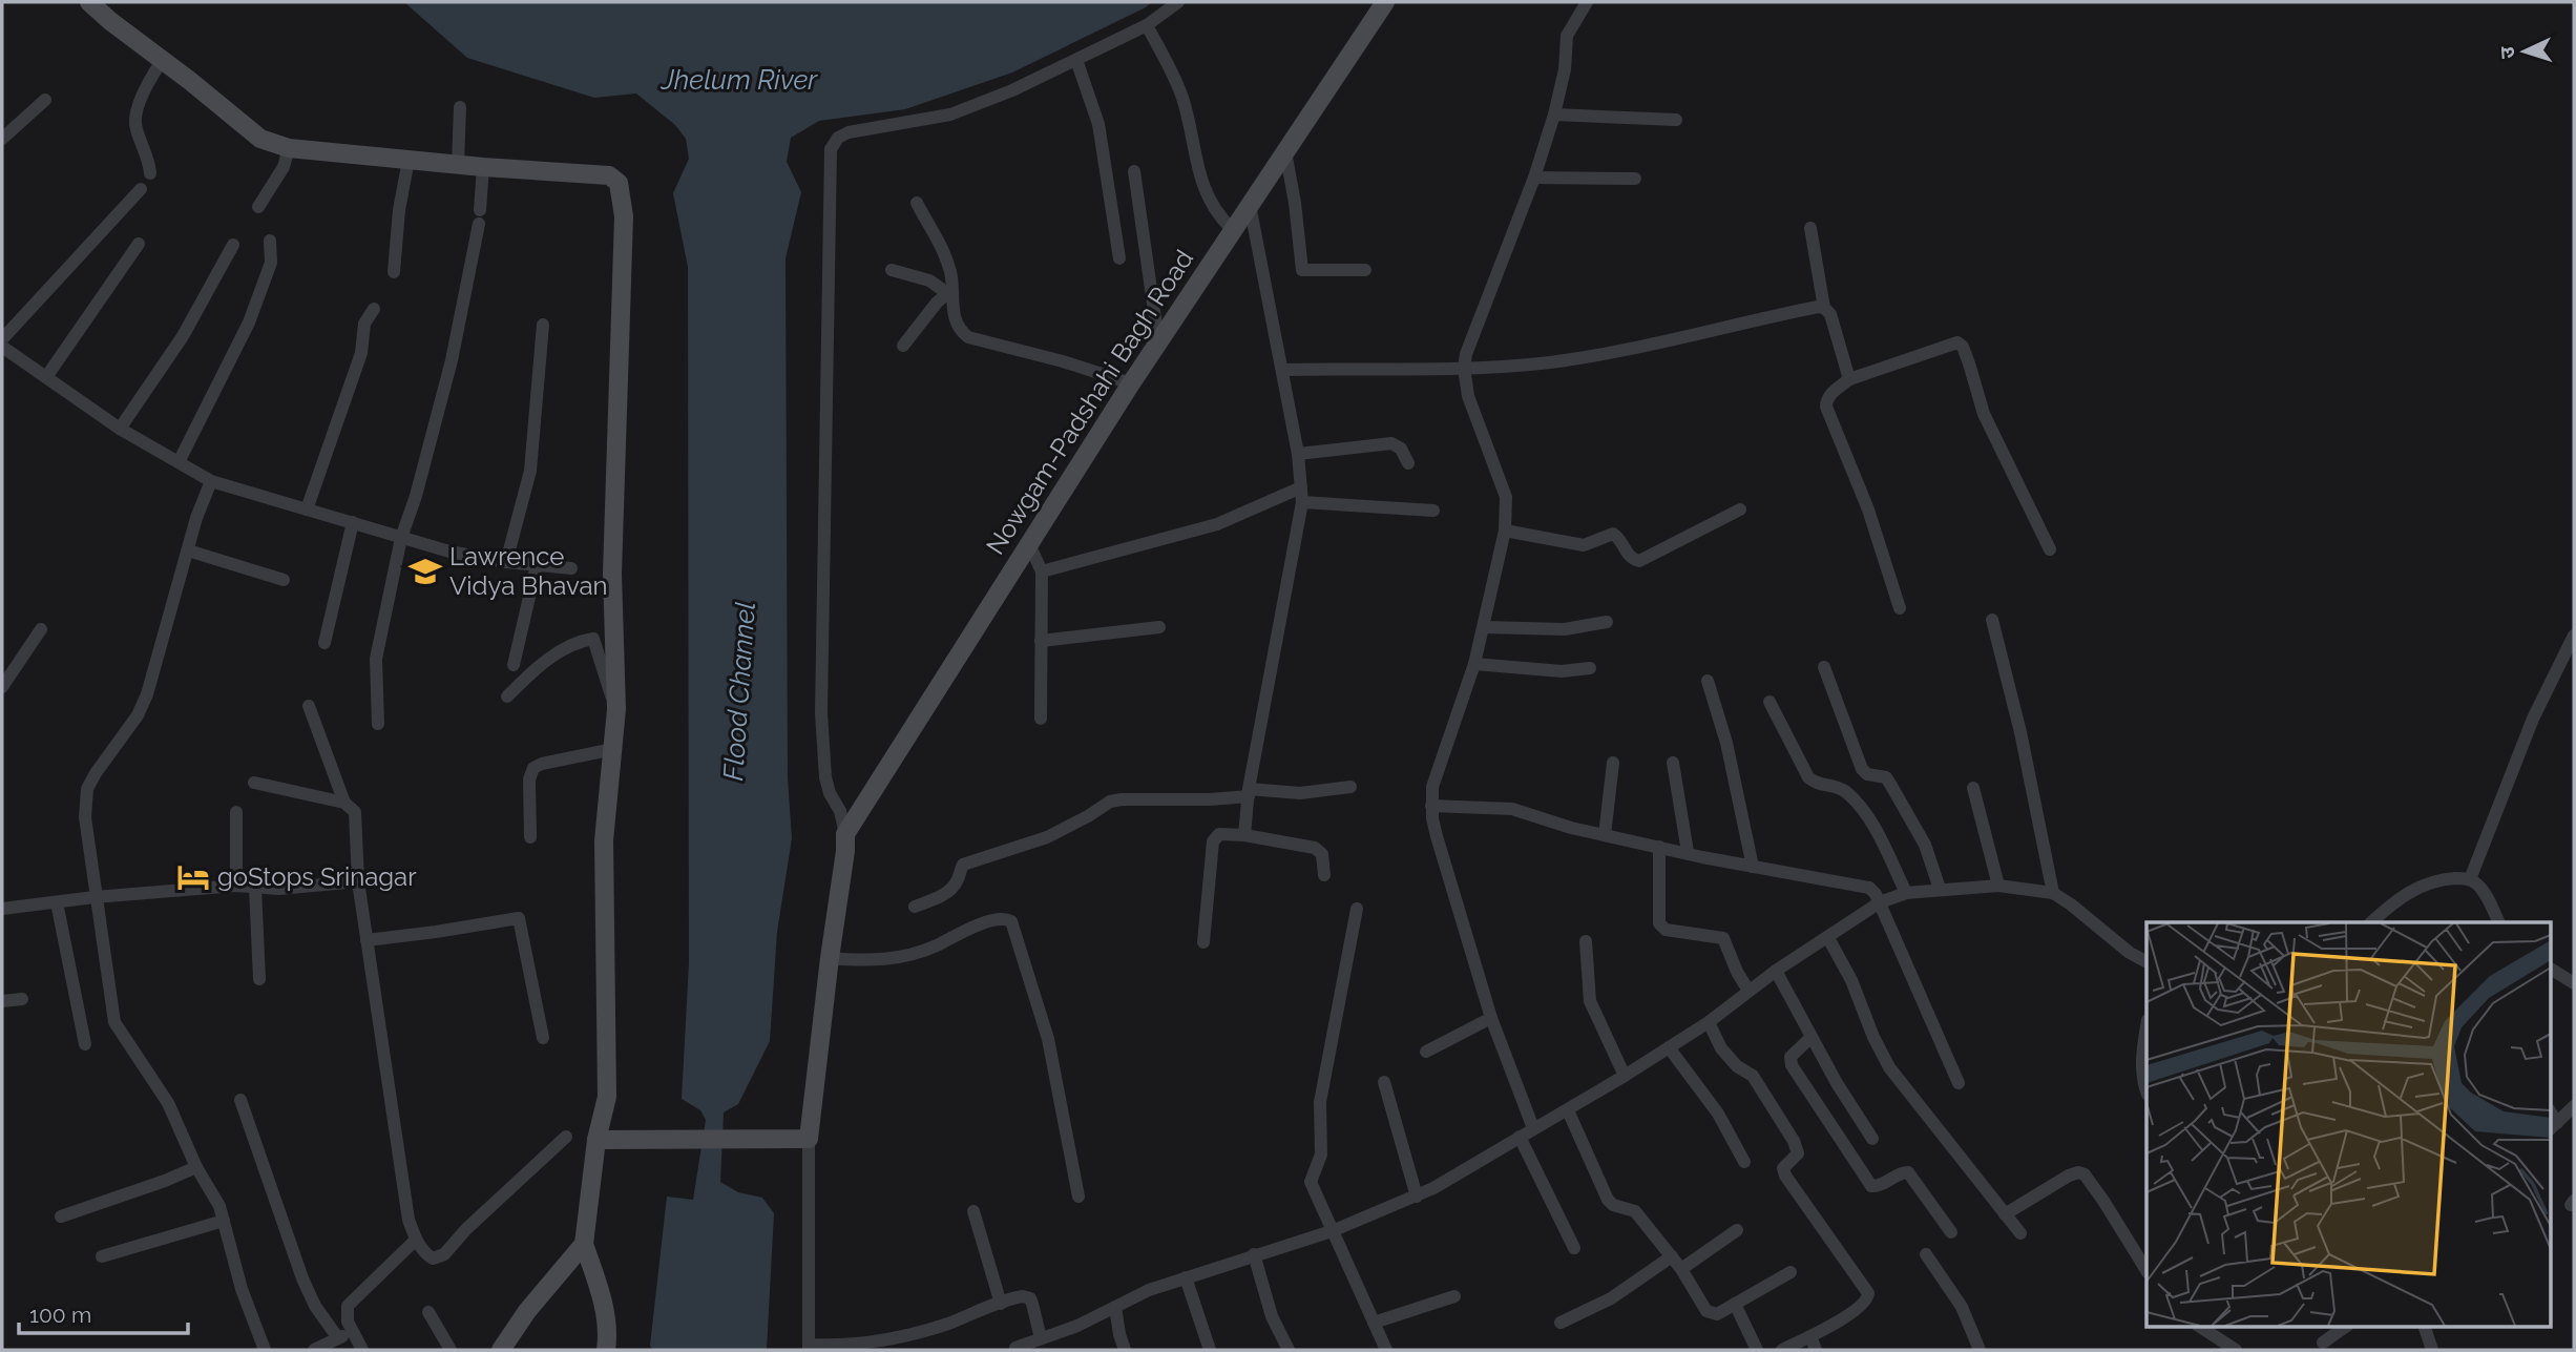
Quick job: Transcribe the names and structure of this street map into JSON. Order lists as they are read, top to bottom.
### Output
{
  "streets": {
    "main road": ["Nowgam-Padshahi Bagh Road"]
  },
  "water": ["Jhelum River", "Flood Channel"],
  "places": {
    "school or university": ["Lawrence Vidya Bhavan"],
    "hotel": ["goStops Srinagar"]
  },
  "scale_bar": "100 m",
  "north": "left"
}
